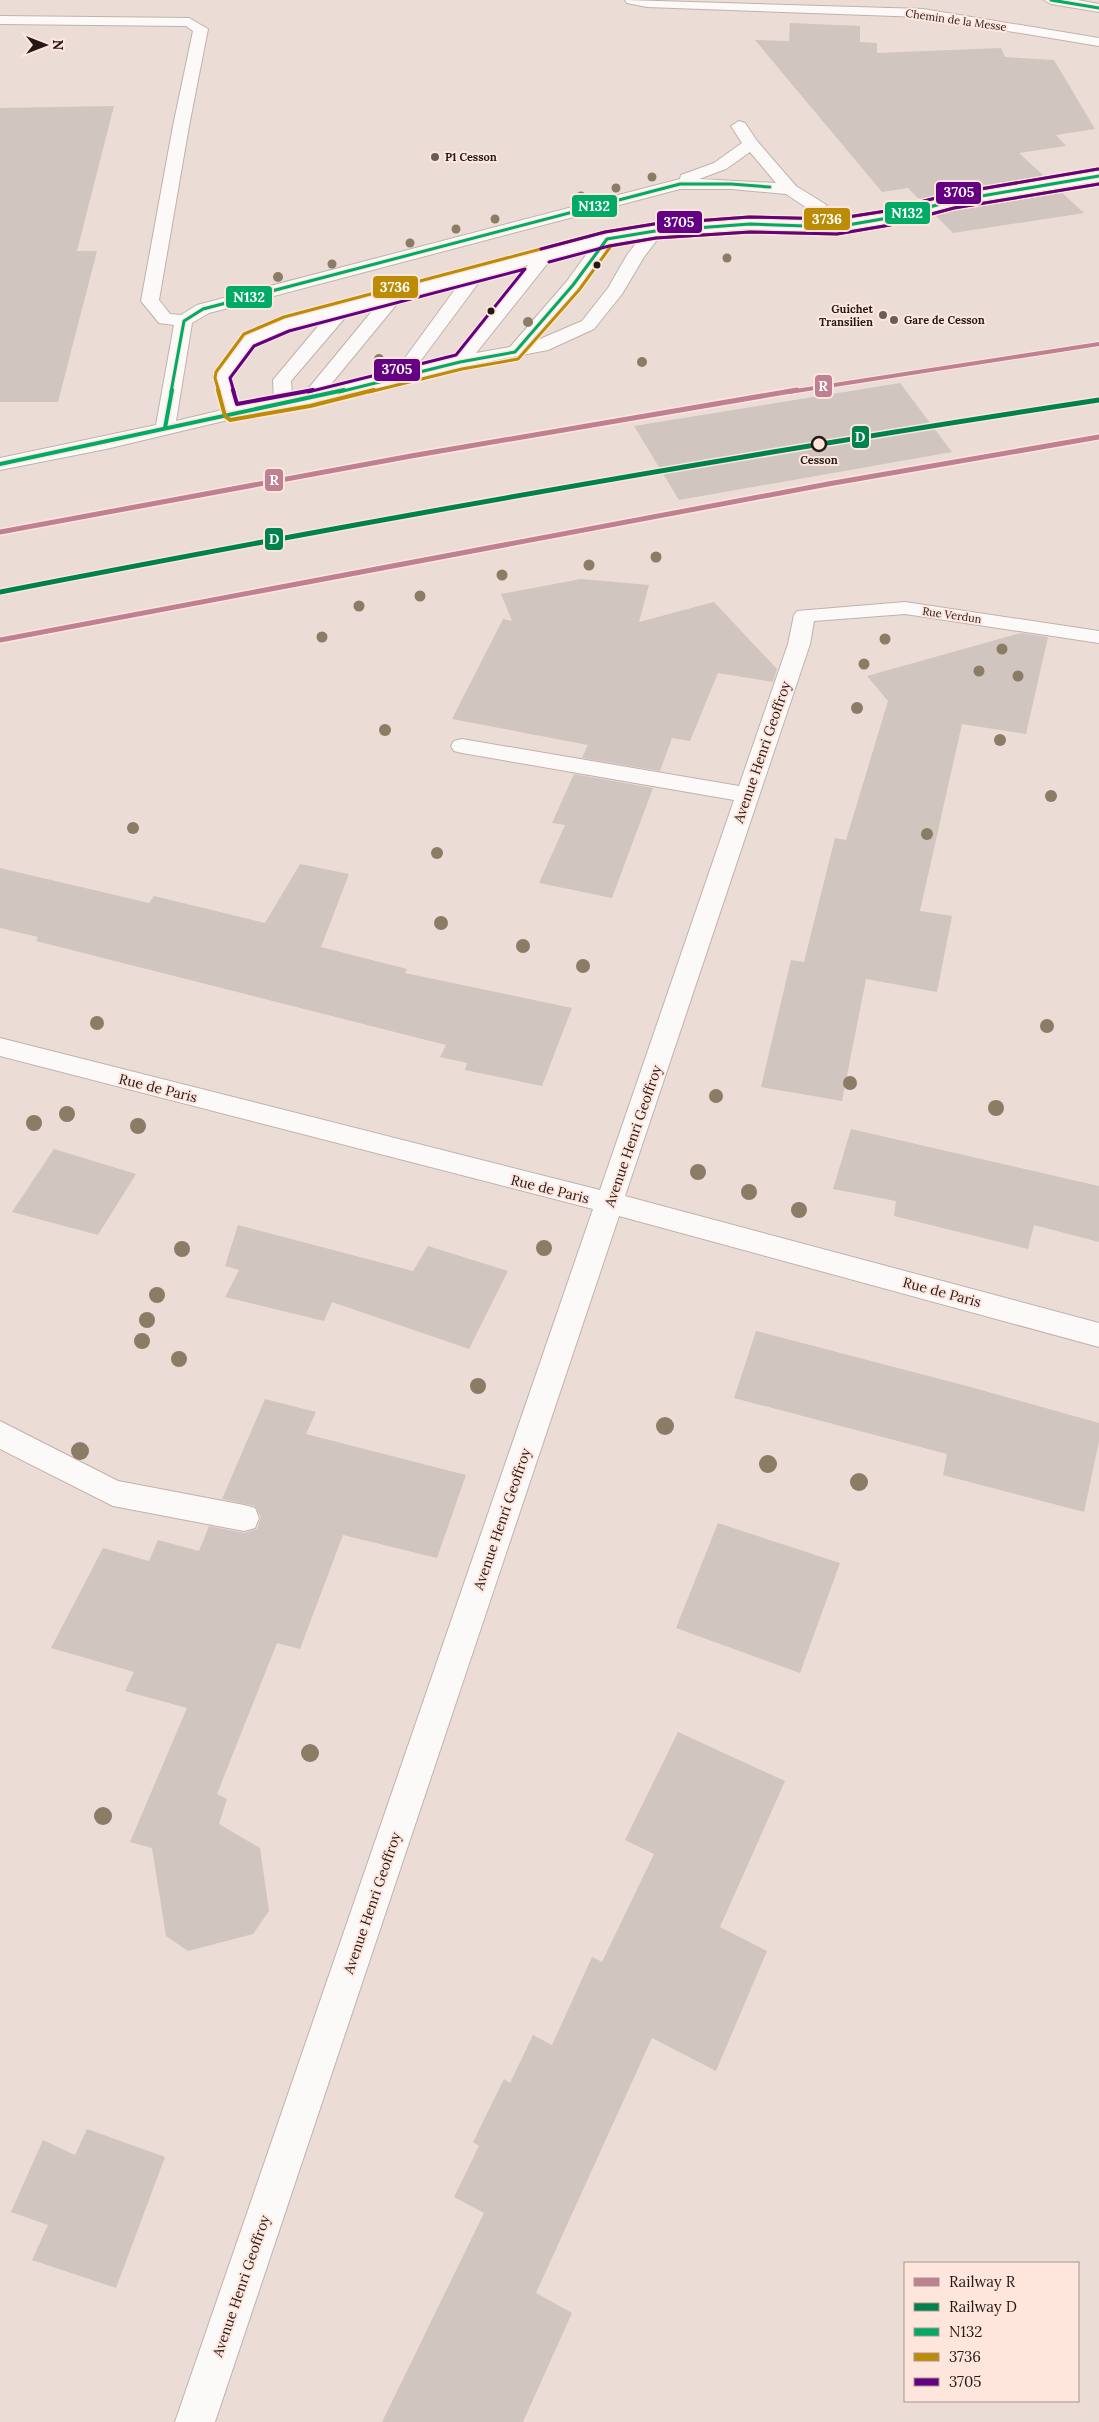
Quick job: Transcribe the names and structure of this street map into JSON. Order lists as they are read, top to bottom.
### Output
{
  "streets": {
    "street": [
      "Chemin de la Messe",
      "Rue Verdun",
      "Avenue Henri Geoffroy",
      "Rue de Paris"
    ]
  },
  "crossings": [
    ["Rue Verdun", "Avenue Henri Geoffroy"],
    ["Avenue Henri Geoffroy", "Rue de Paris"]
  ],
  "places": [
    "P1 Cesson",
    "Guichet Transilien",
    "Gare de Cesson",
    "Cesson"
  ],
  "lines": [
    "transit line N132",
    "transit line 3736",
    "transit line 3705",
    "rail line R",
    "rail line D"
  ],
  "legend": [
    "Railway R",
    "Railway D",
    "N132",
    "3736",
    "3705"
  ],
  "north": "right"
}
